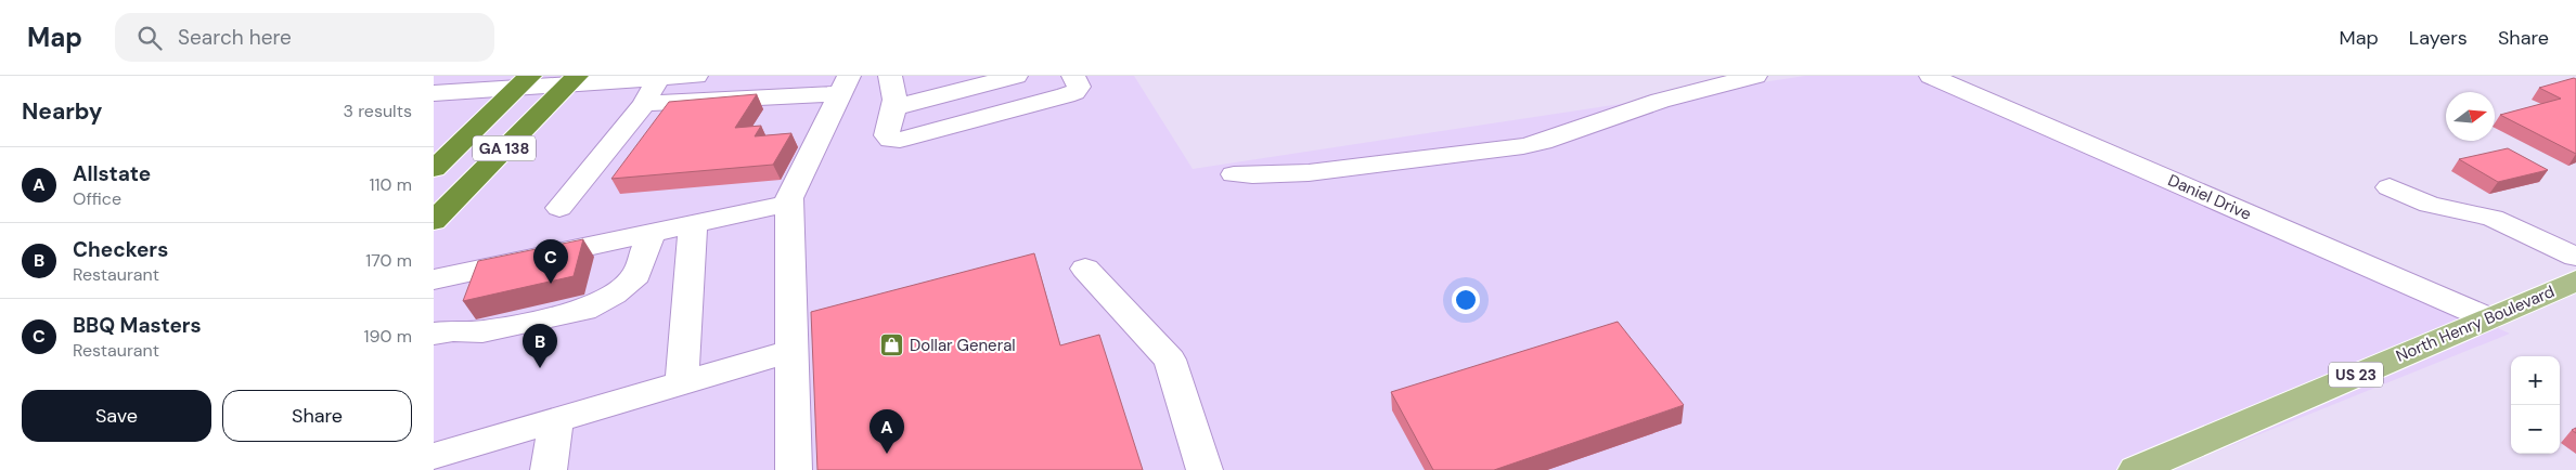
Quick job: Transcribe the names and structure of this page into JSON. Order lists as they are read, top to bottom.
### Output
{
  "streets": {
    "highway": ["GA 138"],
    "main road": ["North Henry Boulevard", "US 23"],
    "street": ["Daniel Drive"]
  },
  "crossings": [
    ["Daniel Drive", "North Henry Boulevard"]
  ],
  "places": {
    "shop": ["Dollar General"]
  },
  "north": "right",
  "page": {
    "header": "Map",
    "search": "Search here",
    "nav": ["Map", "Layers", "Share"],
    "heading": ["Nearby", "3 results"],
    "list": [
      {
        "mark": "A",
        "name": "Allstate",
        "note": "Office",
        "value": "110 m"
      },
      {
        "mark": "B",
        "name": "Checkers",
        "note": "Restaurant",
        "value": "170 m"
      },
      {
        "mark": "C",
        "name": "BBQ Masters",
        "note": "Restaurant",
        "value": "190 m"
      }
    ],
    "pins": ["C", "B", "A"],
    "map_buttons": ["+", "−"],
    "buttons": ["Save", "Share"]
  }
}
